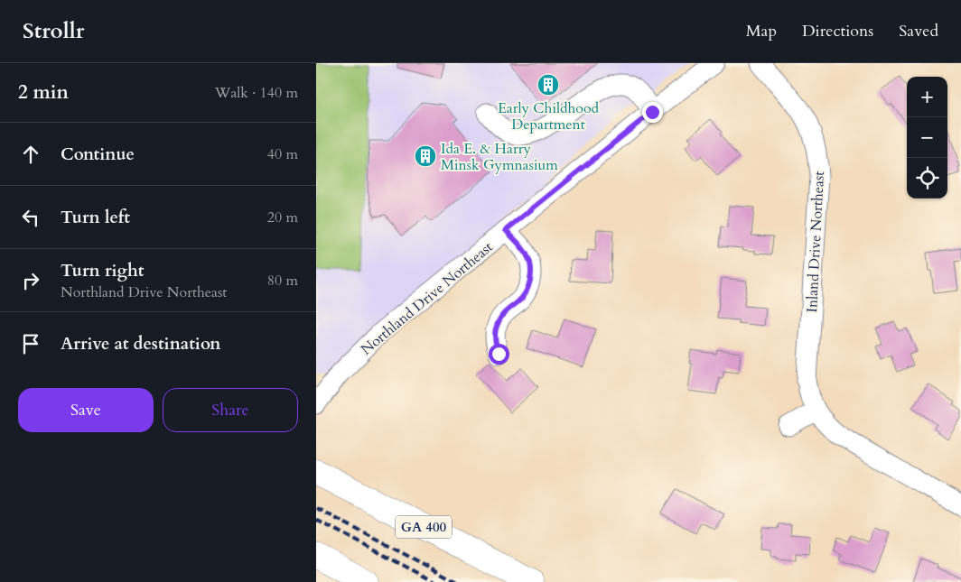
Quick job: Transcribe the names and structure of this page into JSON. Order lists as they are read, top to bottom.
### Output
{
  "streets": {
    "highway": ["GA 400"],
    "street": ["Inland Drive Northeast", "Northland Drive Northeast"]
  },
  "places": {
    "building": ["Early Childhood Department", "Ida E. & Harry Minsk Gymnasium"]
  },
  "page": {
    "header": "Strollr",
    "nav": ["Map", "Directions", "Saved"],
    "heading": ["2 min", "Walk · 140 m"],
    "map_buttons": ["+", "−"],
    "list": [
      ["Continue", "40 m"],
      ["Turn left", "20 m"],
      ["Turn right", "Northland Drive Northeast", "80 m"],
      "Arrive at destination"
    ],
    "buttons": ["Save", "Share"]
  }
}
